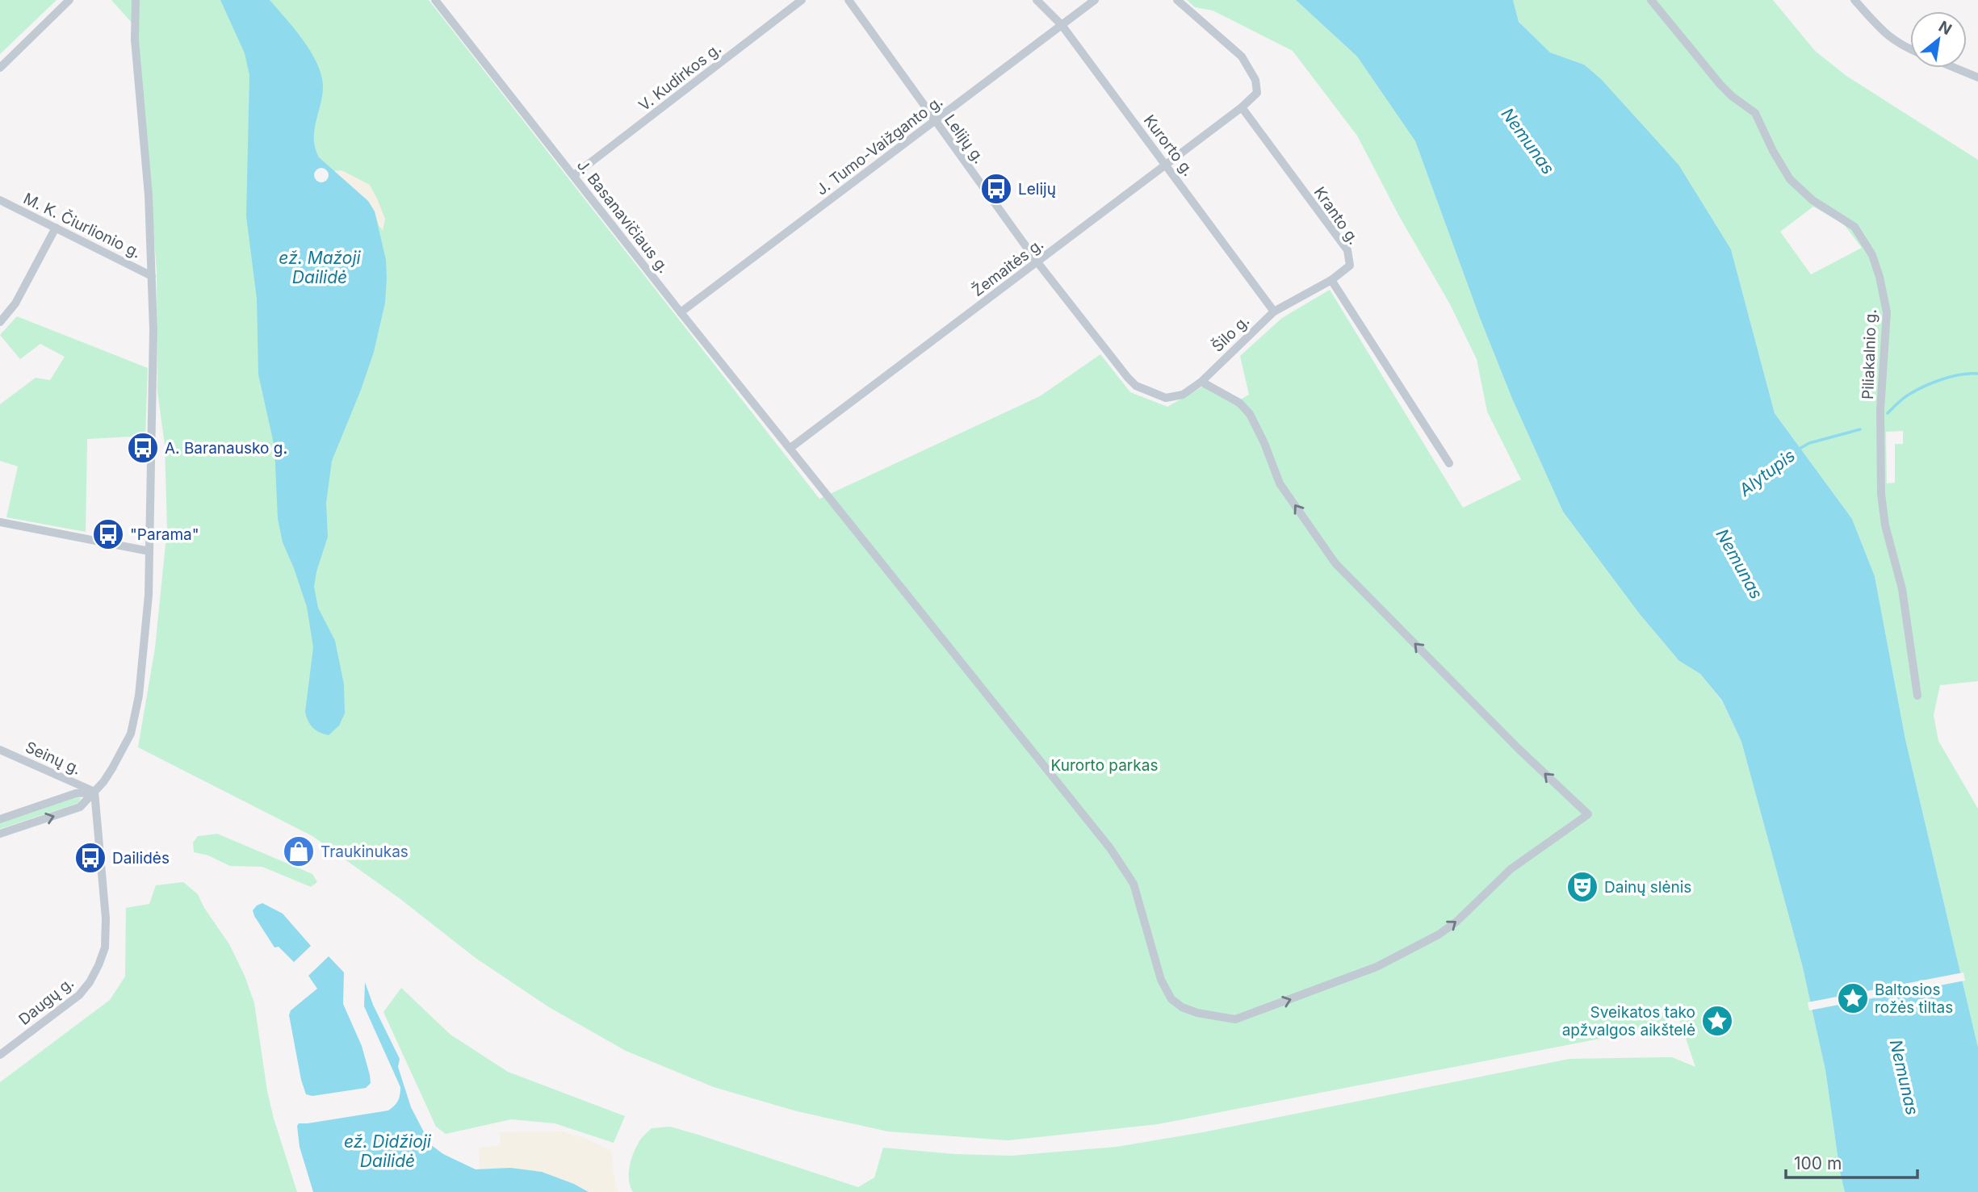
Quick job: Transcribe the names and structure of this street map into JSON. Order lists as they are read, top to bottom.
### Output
{
  "streets": {
    "street": [
      "V. Kudirkos g.",
      "Lelijų g.",
      "J. Tumo-Vaižganto g.",
      "Kurorto g.",
      "Kranto g.",
      "J. Basanavičiaus g.",
      "M. K. Čiurlionio g.",
      "Žemaitės g.",
      "Šilo g.",
      "Piliakalnio g.",
      "Seinų g.",
      "Daugų g."
    ]
  },
  "crossings": [
    ["V. Kudirkos g.", "J. Basanavičiaus g."],
    ["Lelijų g.", "J. Tumo-Vaižganto g."],
    ["Lelijų g.", "Žemaitės g."],
    ["Lelijų g.", "Šilo g."],
    ["J. Tumo-Vaižganto g.", "Kurorto g."],
    ["J. Tumo-Vaižganto g.", "J. Basanavičiaus g."],
    ["Kurorto g.", "Žemaitės g."],
    ["Kurorto g.", "Šilo g."],
    ["Kranto g.", "Žemaitės g."],
    ["Kranto g.", "Šilo g."],
    ["J. Basanavičiaus g.", "Žemaitės g."],
    ["J. Basanavičiaus g.", "Šilo g."],
    ["Seinų g.", "Daugų g."]
  ],
  "water": [
    "Nemunas",
    "ež. Mažoji Dailidė",
    "Alytupis",
    "ež. Didžioji Dailidė"
  ],
  "parks": ["Kurorto parkas"],
  "places": {
    "bus stop": [
      "Lelijų",
      "A. Baranausko g.",
      "\"Parama\"",
      "Dailidės"
    ],
    "shop": ["Traukinukas"],
    "theatre": ["Dainų slėnis"],
    "place": ["Baltosios rožės tiltas", "Sveikatos tako apžvalgos aikštelė"]
  },
  "scale_bar": "100 m",
  "north": "top right"
}
